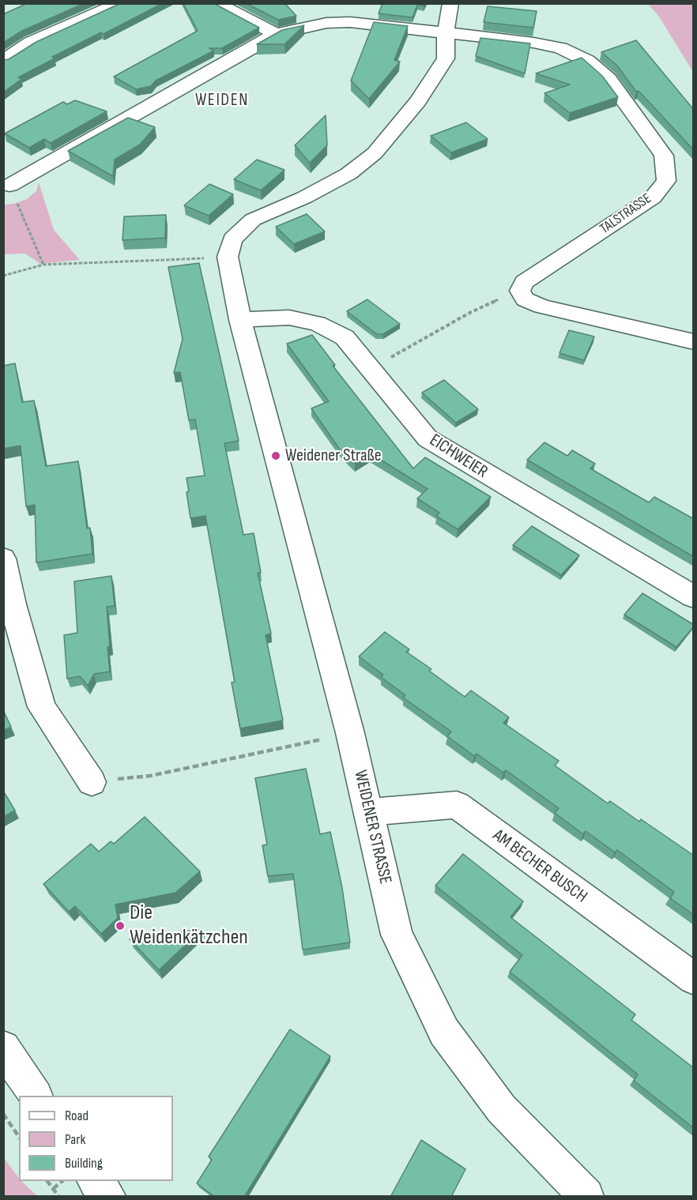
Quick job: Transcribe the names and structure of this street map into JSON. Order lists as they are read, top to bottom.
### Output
{
  "streets": {
    "street": [
      "TALSTRASSE",
      "EICHWEIER",
      "WEIDENER STRASSE",
      "AM BECHER BUSCH"
    ]
  },
  "crossings": [
    ["EICHWEIER", "WEIDENER STRASSE"],
    ["WEIDENER STRASSE", "AM BECHER BUSCH"]
  ],
  "districts": ["WEIDEN"],
  "places": ["Weidener Straße", "Die Weidenkätzchen"],
  "legend": ["Road", "Park", "Building"]
}
